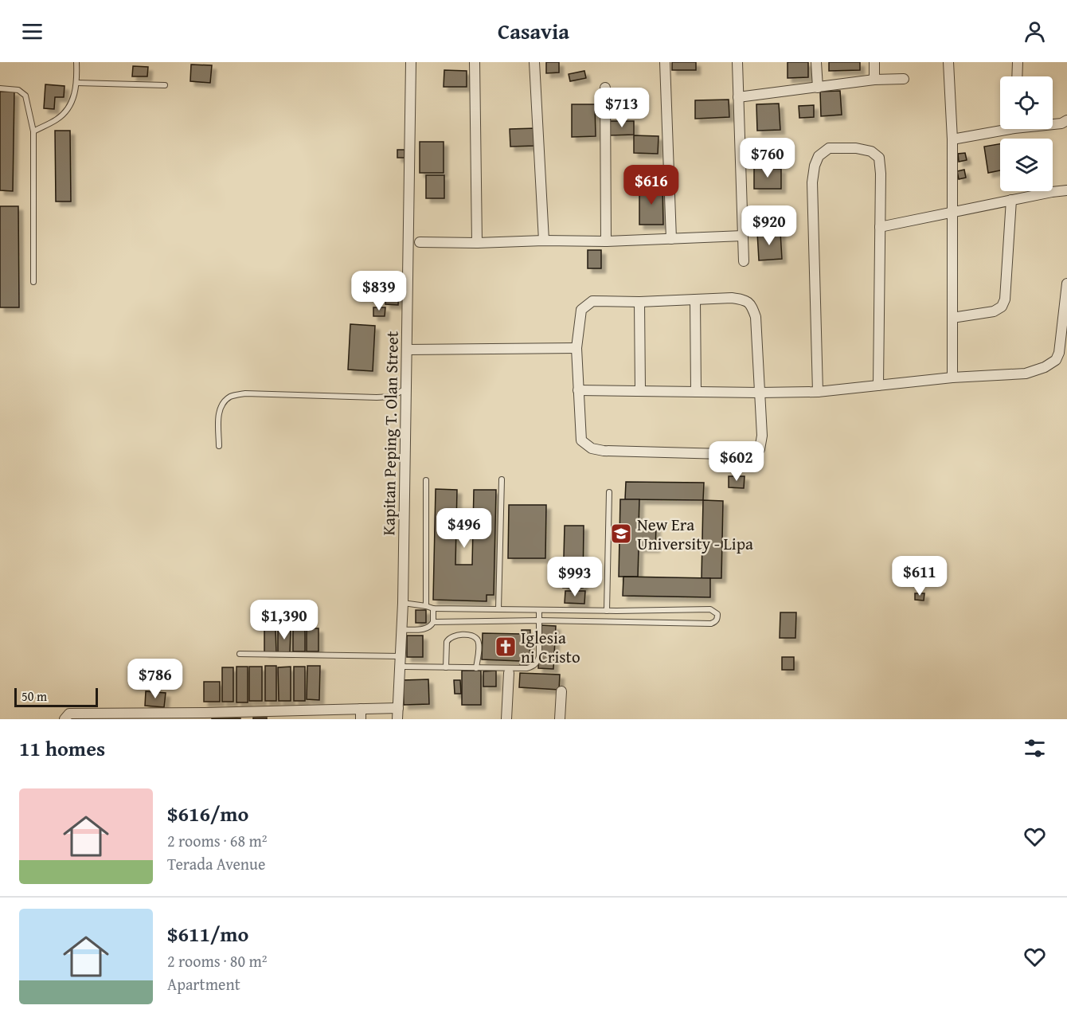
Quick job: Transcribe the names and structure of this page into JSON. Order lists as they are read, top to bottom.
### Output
{
  "streets": {
    "street": ["Kapitan Peping T. Olan Street"]
  },
  "places": {
    "school or university": ["New Era University - Lipa"],
    "church": ["Iglesia ni Cristo"]
  },
  "scale_bar": "50 m",
  "page": {
    "header": "Casavia",
    "price": [
      "$713",
      "$760",
      "$616",
      "$920",
      "$839",
      "$602",
      "$496",
      "$611",
      "$993",
      "$1,390",
      "$786"
    ],
    "scale": "50 m",
    "heading": "11 homes",
    "list": [
      {
        "name": "$616/mo",
        "note": "2 rooms · 68 m² · Terada Avenue"
      },
      {
        "name": "$611/mo",
        "note": "2 rooms · 80 m² · Apartment"
      }
    ]
  }
}
